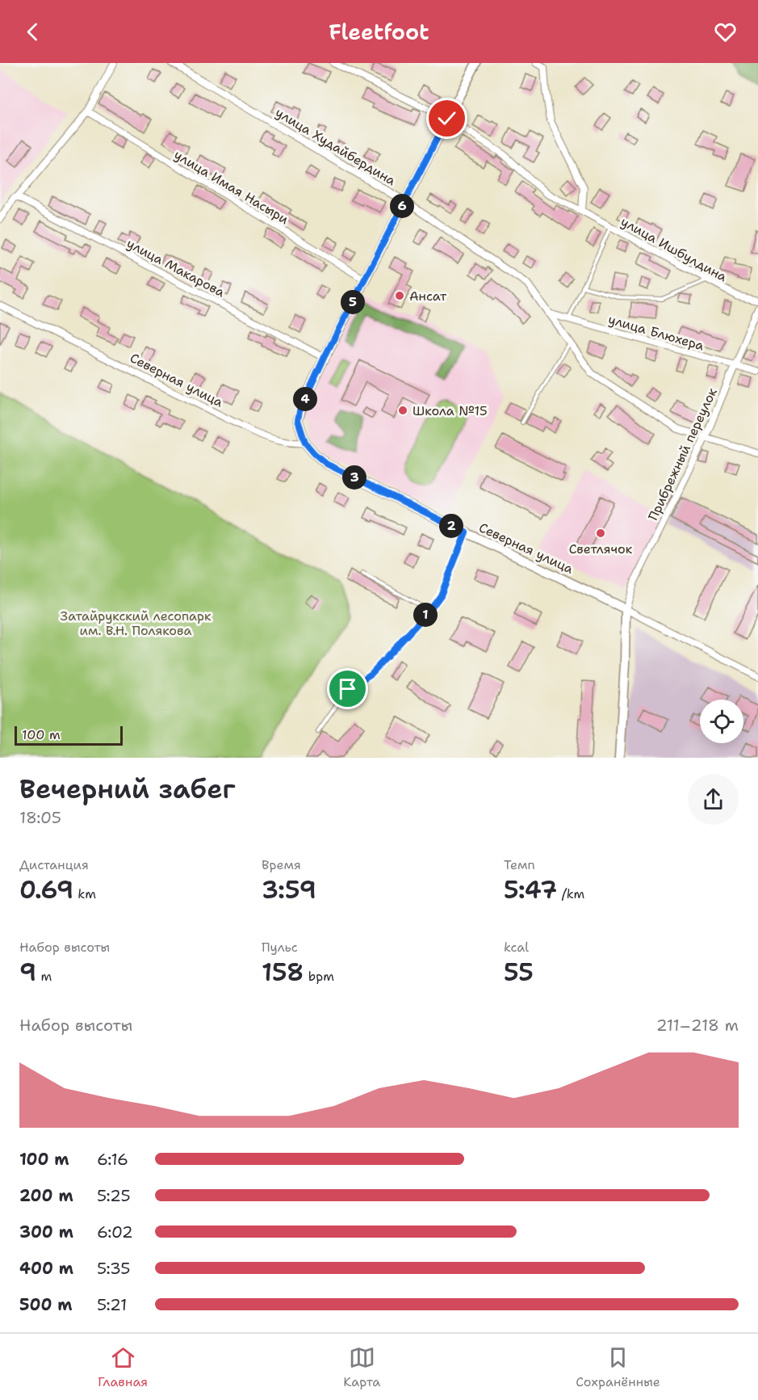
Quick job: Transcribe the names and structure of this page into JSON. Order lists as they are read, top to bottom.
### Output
{
  "streets": {
    "main road": ["Северная улица"],
    "street": [
      "улица Худайбердина",
      "улица Имая Насыри",
      "улица Ишбулдина",
      "улица Макарова",
      "улица Блюхера",
      "Прибрежный переулок"
    ]
  },
  "crossings": [
    ["улица Худайбердина", "улица Блюхера"],
    ["улица Худайбердина", "Прибрежный переулок"],
    ["улица Блюхера", "Прибрежный переулок"],
    ["Северная улица", "Прибрежный переулок"]
  ],
  "parks": ["Затайрукский лесопарк им. В.Н. Полякова"],
  "places": ["Ансат", "Школа №15", "Светлячок"],
  "scale_bar": "100 m",
  "page": {
    "header": "Fleetfoot",
    "pins": [
      "6",
      "5",
      "4",
      "3",
      "2",
      "1"
    ],
    "scale": "100 m",
    "heading": ["Вечерний забег", "18:05"],
    "stats": [
      ["Дистанция", "0.69 km"],
      ["Время", "3:59"],
      ["Темп", "5:47 /km"],
      ["Набор высоты", "9 m"],
      ["Пульс", "158 bpm"],
      ["kcal", "55"]
    ],
    "chart": ["Набор высоты", "211–218 m"],
    "list": [
      {
        "name": "100 m",
        "note": "6:16"
      },
      {
        "name": "200 m",
        "note": "5:25"
      },
      {
        "name": "300 m",
        "note": "6:02"
      },
      {
        "name": "400 m",
        "note": "5:35"
      },
      {
        "name": "500 m",
        "note": "5:21"
      }
    ],
    "tabs": ["Главная", "Карта", "Сохранённые"]
  }
}
